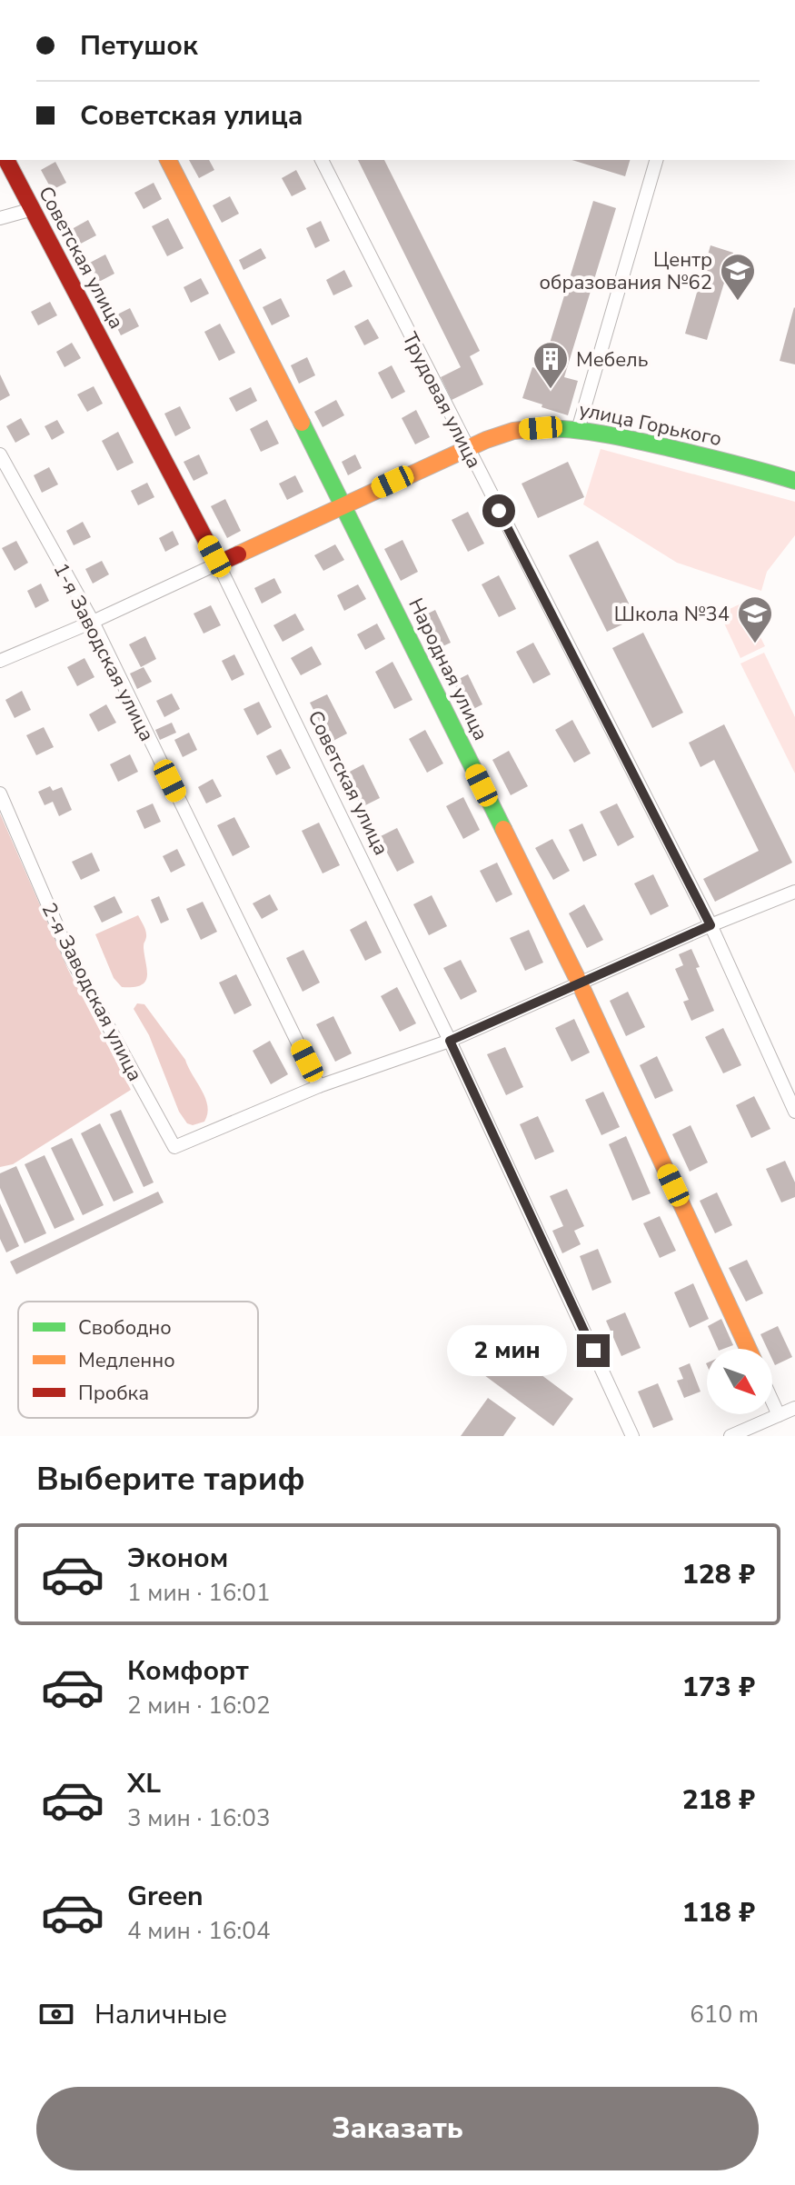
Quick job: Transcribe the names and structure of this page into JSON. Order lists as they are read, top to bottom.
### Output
{
  "streets": {
    "street": [
      "Советская улица",
      "Трудовая улица",
      "улица Горького",
      "1-я Заводская улица",
      "Народная улица",
      "2-я Заводская улица"
    ]
  },
  "crossings": [
    ["Советская улица", "улица Горького"],
    ["Трудовая улица", "улица Горького"],
    ["улица Горького", "Народная улица"],
    ["1-я Заводская улица", "2-я Заводская улица"]
  ],
  "places": {
    "school or university": ["Центр образования №62", "Школа №34"],
    "building": ["Мебель"]
  },
  "legend": ["Свободно", "Медленно", "Пробка"],
  "north": "bottom right",
  "page": {
    "banner": ["Петушок", "Советская улица"],
    "bubble": "2 мин",
    "heading": "Выберите тариф",
    "list": [
      {
        "name": "Эконом",
        "note": "1 мин · 16:01",
        "value": "128 ₽"
      },
      {
        "name": "Комфорт",
        "note": "2 мин · 16:02",
        "value": "173 ₽"
      },
      {
        "name": "XL",
        "note": "3 мин · 16:03",
        "value": "218 ₽"
      },
      {
        "name": "Green",
        "note": "4 мин · 16:04",
        "value": "118 ₽"
      }
    ],
    "pay": ["Наличные", "610 m"],
    "buttons": "Заказать"
  }
}
